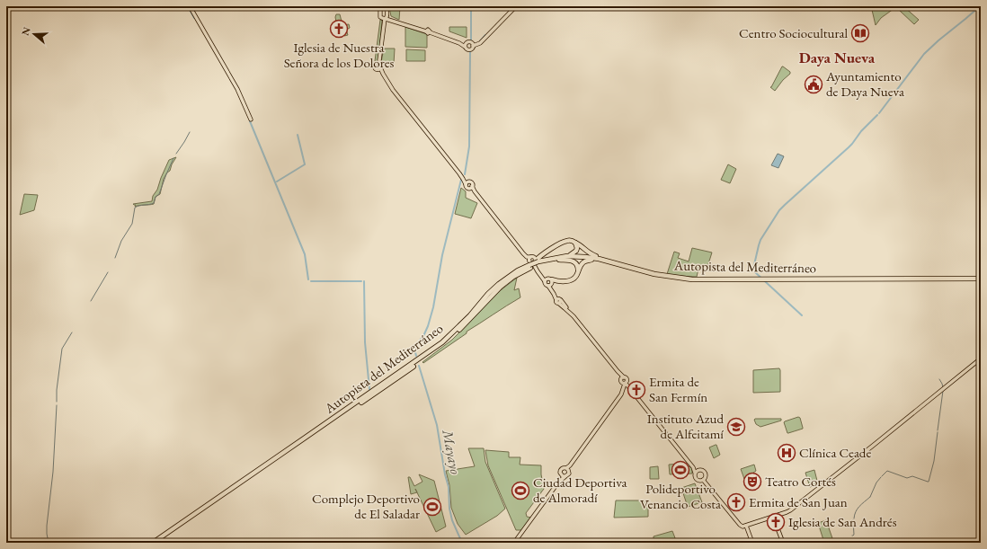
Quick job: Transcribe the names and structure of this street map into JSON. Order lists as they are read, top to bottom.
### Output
{
  "streets": {
    "highway": ["Autopista del Mediterráneo"]
  },
  "districts": ["Daya Nueva"],
  "water": ["Mayayo"],
  "places": {
    "church": [
      "Iglesia de Nuestra Señora de los Dolores",
      "Ermita de San Fermín",
      "Ermita de San Juan",
      "Iglesia de San Andrés"
    ],
    "library": ["Centro Sociocultural"],
    "public building": ["Ayuntamiento de Daya Nueva"],
    "school or university": ["Instituto Azud de Alfeitamí"],
    "hospital": ["Clínica Ceade"],
    "sports": ["Polideportivo Venancio Costa", "Ciudad Deportiva de Almoradí", "Complejo Deportivo de El Saladar"],
    "theatre": ["Teatro Cortés"]
  },
  "north": "left"
}
